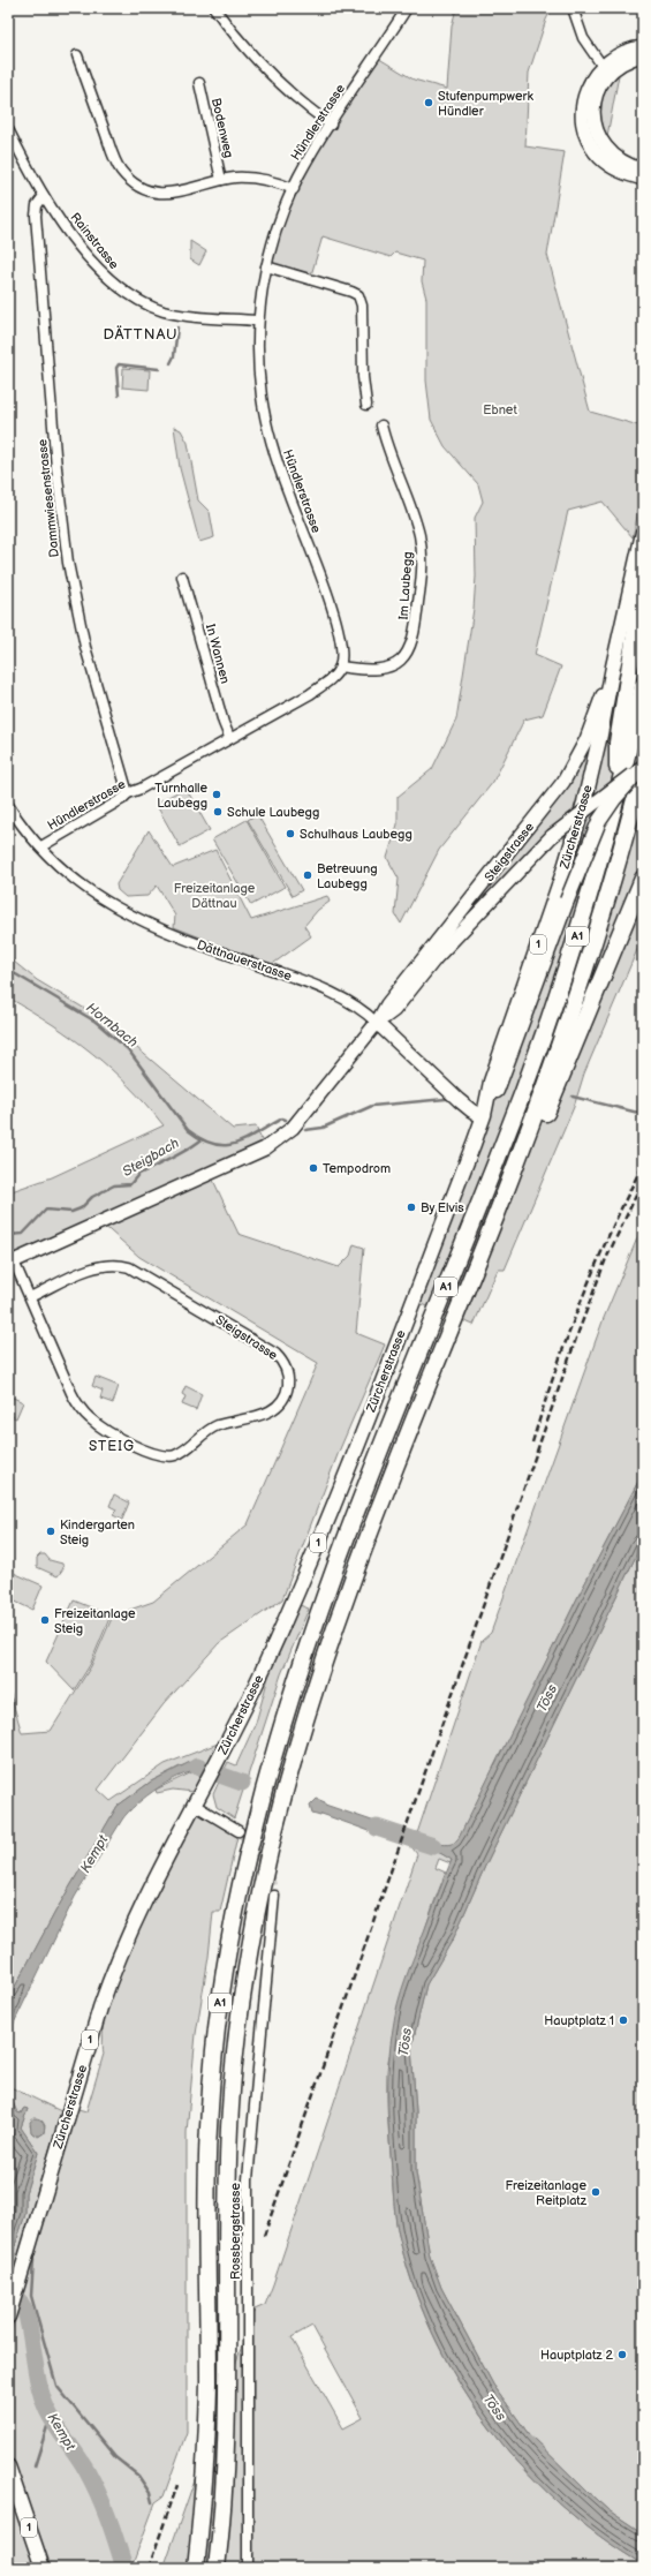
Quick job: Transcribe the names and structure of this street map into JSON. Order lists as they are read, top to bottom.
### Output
{
  "streets": {
    "highway": ["A1"],
    "main road": [
      "Zürcherstrasse",
      "Steigstrasse",
      "1",
      "Dättnauerstrasse"
    ],
    "street": [
      "Hündlerstrasse",
      "Bodenweg",
      "Rainstrasse",
      "Dammwiesenstrasse",
      "Im Laubegg",
      "In Wannen",
      "Rossbergstrasse"
    ]
  },
  "crossings": [
    ["Hündlerstrasse", "Rainstrasse"],
    ["Hündlerstrasse", "Dammwiesenstrasse"],
    ["Hündlerstrasse", "Im Laubegg"],
    ["Hündlerstrasse", "In Wannen"],
    ["Hündlerstrasse", "Dättnauerstrasse"],
    ["Rainstrasse", "Dammwiesenstrasse"],
    ["Zürcherstrasse", "Steigstrasse"],
    ["Zürcherstrasse", "A1"],
    ["Zürcherstrasse", "Dättnauerstrasse"],
    ["Steigstrasse", "A1"],
    ["Steigstrasse", "Dättnauerstrasse"]
  ],
  "districts": ["DÄTTNAU", "STEIG"],
  "water": [
    "Hornbach",
    "Steigbach",
    "Töss",
    "Kempt"
  ],
  "parks": ["Ebnet", "Freizeitanlage Dättnau"],
  "places": [
    "Stufenpumpwerk Hündler",
    "Turnhalle Laubegg",
    "Schule Laubegg",
    "Schulhaus Laubegg",
    "Betreuung Laubegg",
    "Tempodrom",
    "By Elvis",
    "Kindergarten Steig",
    "Freizeitanlage Steig",
    "Hauptplatz 1",
    "Freizeitanlage Reitplatz",
    "Hauptplatz 2"
  ]
}
